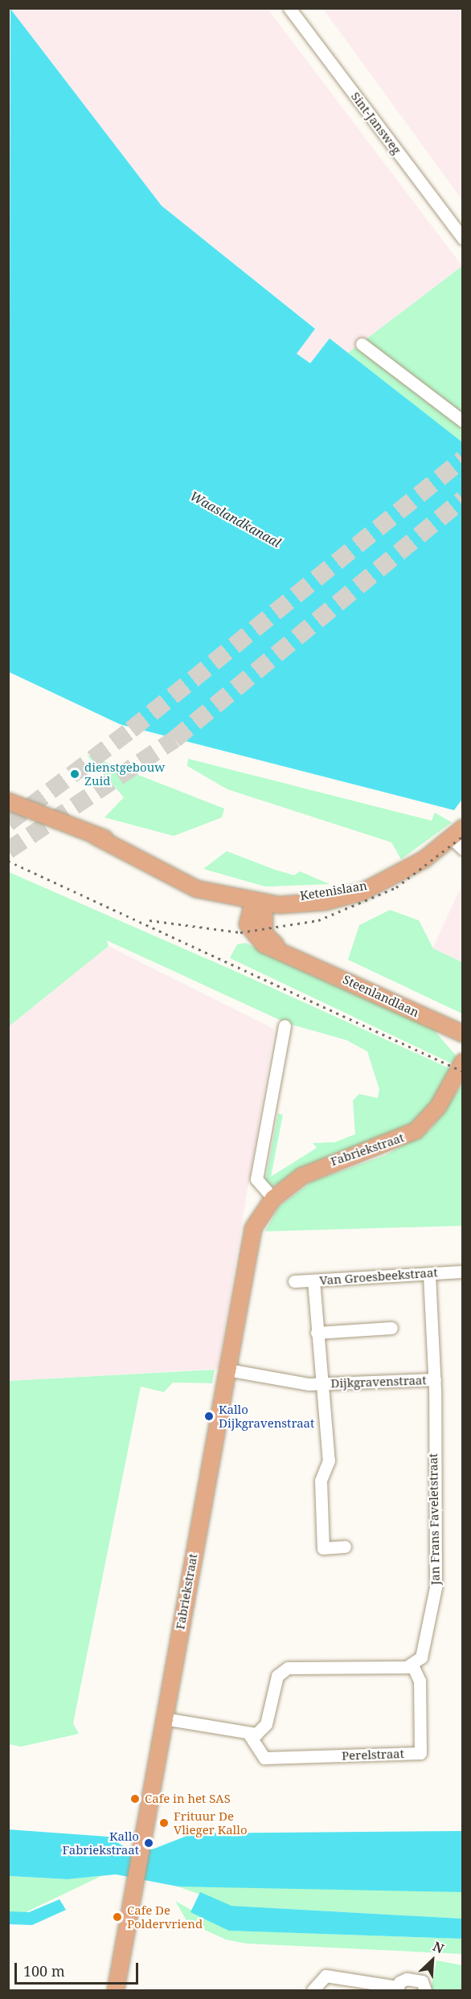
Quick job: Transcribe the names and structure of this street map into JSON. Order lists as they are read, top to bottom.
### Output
{
  "streets": {
    "main road": ["Ketenislaan", "Steenlandlaan", "Fabriekstraat"],
    "street": [
      "Sint-Jansweg",
      "Van Groesbeekstraat",
      "Dijkgravenstraat",
      "Jan Frans Faveletstraat",
      "Perelstraat"
    ]
  },
  "crossings": [
    ["Ketenislaan", "Steenlandlaan"],
    ["Fabriekstraat", "Dijkgravenstraat"],
    ["Van Groesbeekstraat", "Jan Frans Faveletstraat"],
    ["Dijkgravenstraat", "Jan Frans Faveletstraat"],
    ["Jan Frans Faveletstraat", "Perelstraat"]
  ],
  "water": ["Waaslandkanaal"],
  "places": [
    "dienstgebouw Zuid",
    "Kallo Dijkgravenstraat",
    "Cafe in het SAS",
    "Frituur De Vlieger Kallo",
    "Kallo Fabriekstraat",
    "Cafe De Poldervriend"
  ],
  "scale_bar": "100 m",
  "north": "top right"
}
